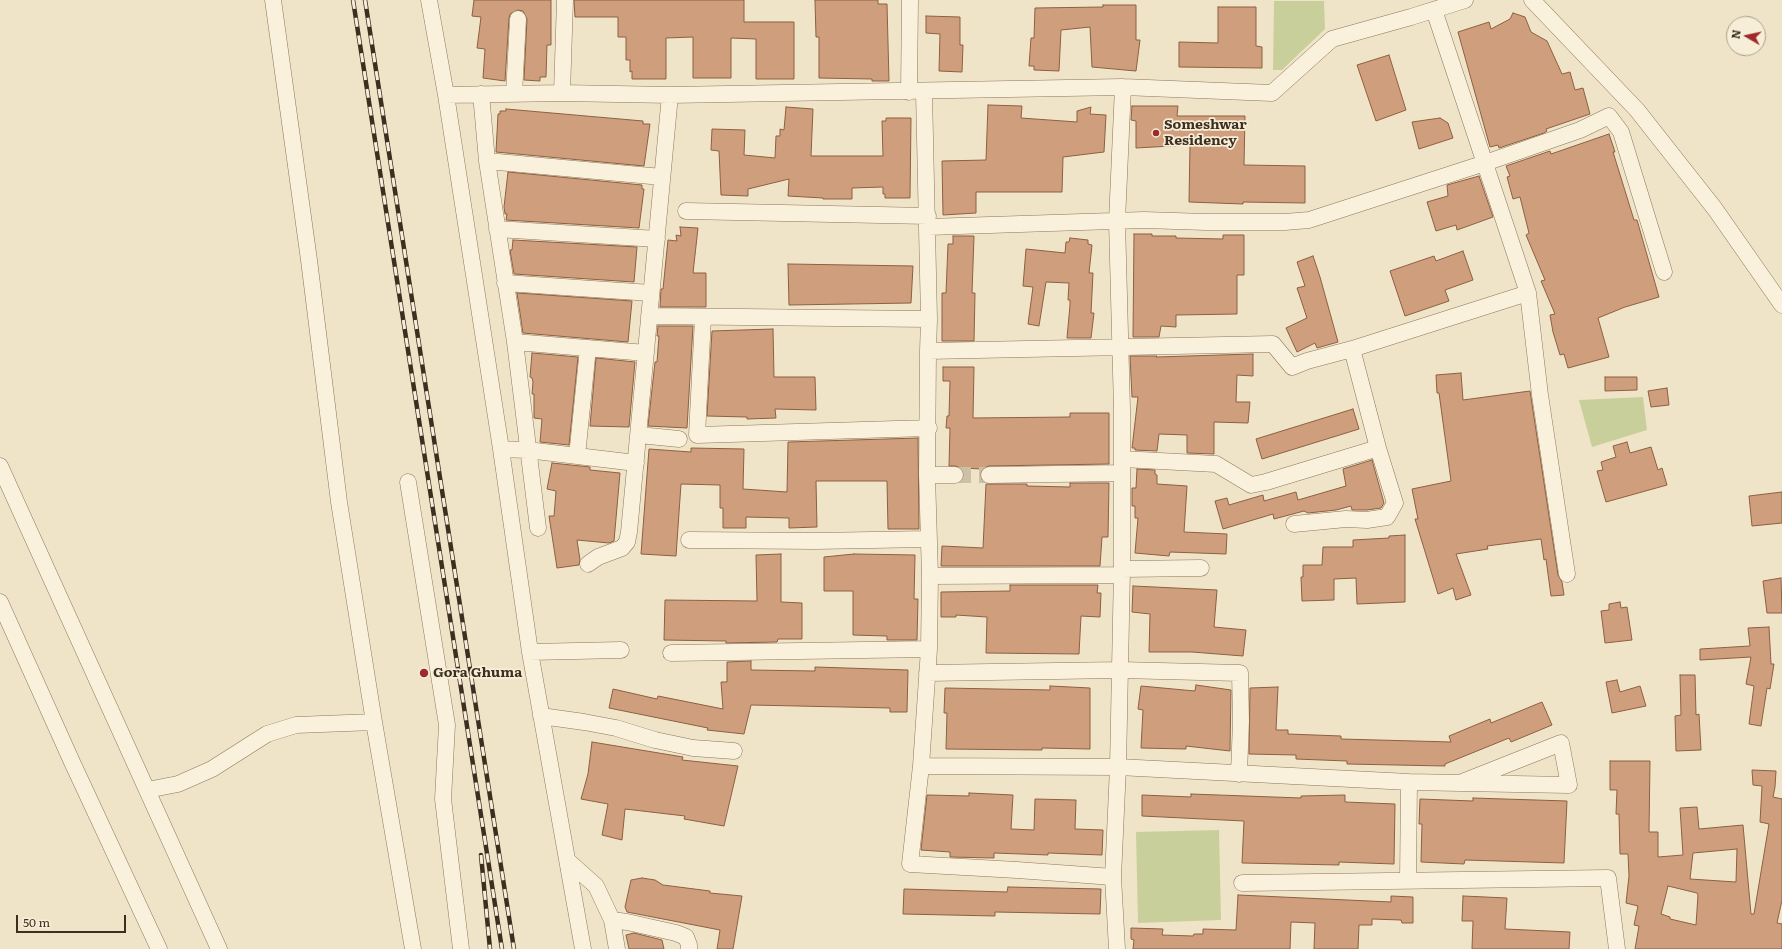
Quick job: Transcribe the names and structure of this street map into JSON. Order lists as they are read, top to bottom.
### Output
{
  "places": ["Someshwar Residency", "Gora Ghuma"],
  "scale_bar": "50 m",
  "north": "left"
}
